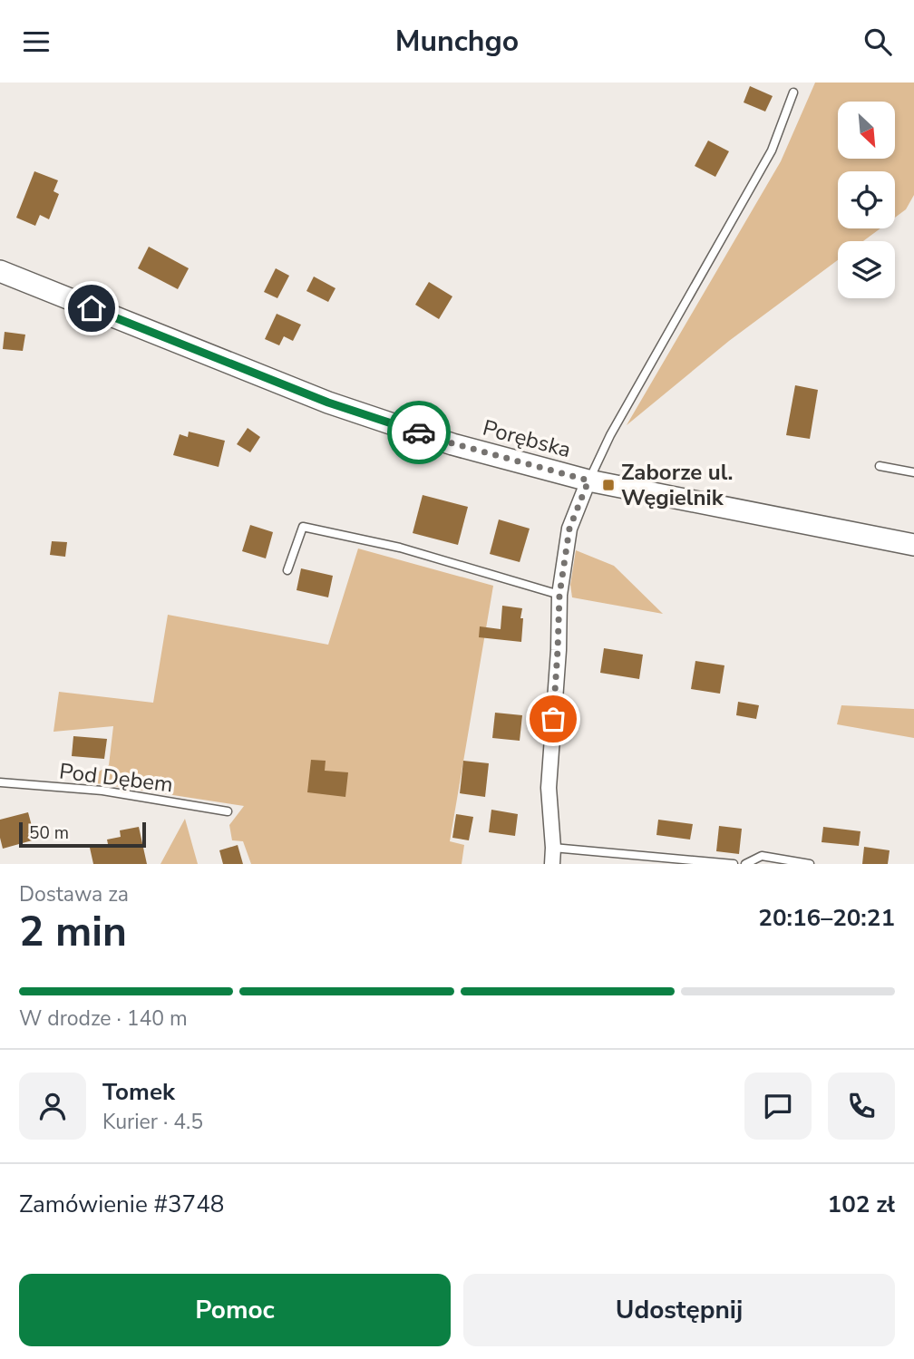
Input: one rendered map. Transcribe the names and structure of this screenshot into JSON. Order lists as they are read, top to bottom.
{
  "streets": {
    "street": ["Porębska"],
    "lane": ["Pod Dębem"]
  },
  "places": {
    "transit": ["Zaborze ul. Węgielnik"]
  },
  "scale_bar": "50 m",
  "north": "bottom right",
  "page": {
    "header": "Munchgo",
    "scale": "50 m",
    "heading": ["2 min", "Dostawa za", "20:16–20:21"],
    "panel": [
      "Tomek",
      "Kurier · 4.5",
      "Zamówienie #3748",
      "102 zł"
    ],
    "bar": "W drodze · 140 m",
    "buttons": ["Pomoc", "Udostępnij"]
  }
}
